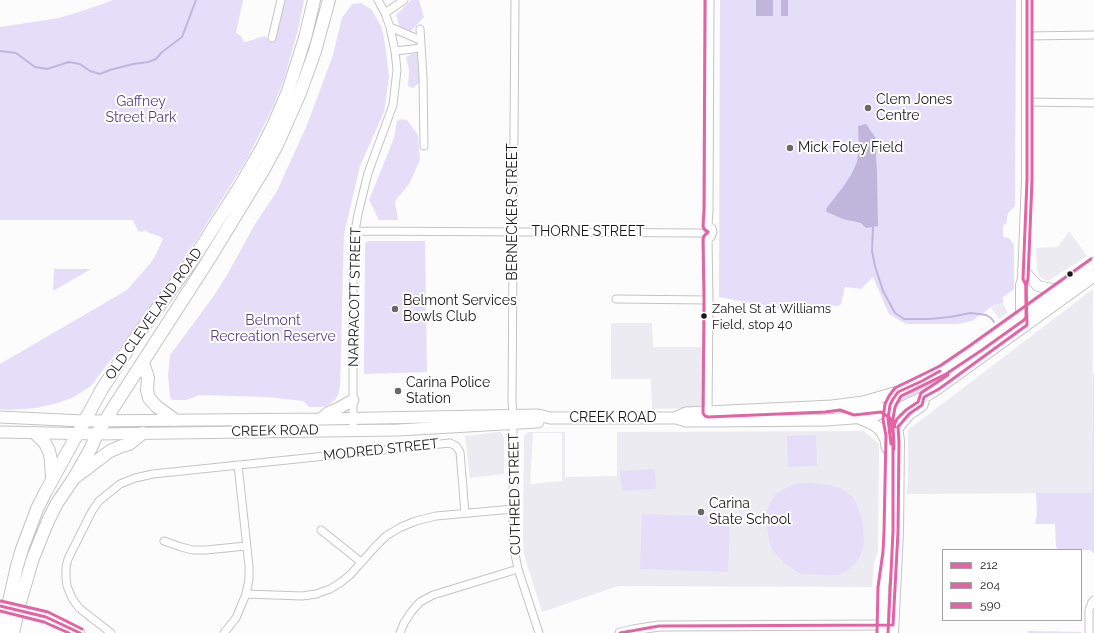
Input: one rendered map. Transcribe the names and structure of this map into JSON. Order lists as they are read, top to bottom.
{
  "streets": {
    "highway": ["OLD CLEVELAND ROAD"],
    "main road": ["CREEK ROAD"],
    "street": [
      "BERNECKER STREET",
      "THORNE STREET",
      "NARRACOTT STREET",
      "MODRED STREET",
      "CUTHRED STREET"
    ]
  },
  "crossings": [
    ["BERNECKER STREET", "THORNE STREET"],
    ["BERNECKER STREET", "CREEK ROAD"],
    ["BERNECKER STREET", "CUTHRED STREET"],
    ["THORNE STREET", "NARRACOTT STREET"],
    ["NARRACOTT STREET", "CREEK ROAD"],
    ["OLD CLEVELAND ROAD", "CREEK ROAD"],
    ["CREEK ROAD", "CUTHRED STREET"]
  ],
  "parks": ["Gaffney Street Park", "Belmont Recreation Reserve"],
  "places": [
    "Clem Jones Centre",
    "Mick Foley Field",
    "Belmont Services Bowls Club",
    "Zahel St at Williams Field, stop 40",
    "Carina Police Station",
    "Carina State School"
  ],
  "lines": ["transit line 212", "transit line 204", "transit line 590"],
  "legend": ["212", "204", "590"]
}
